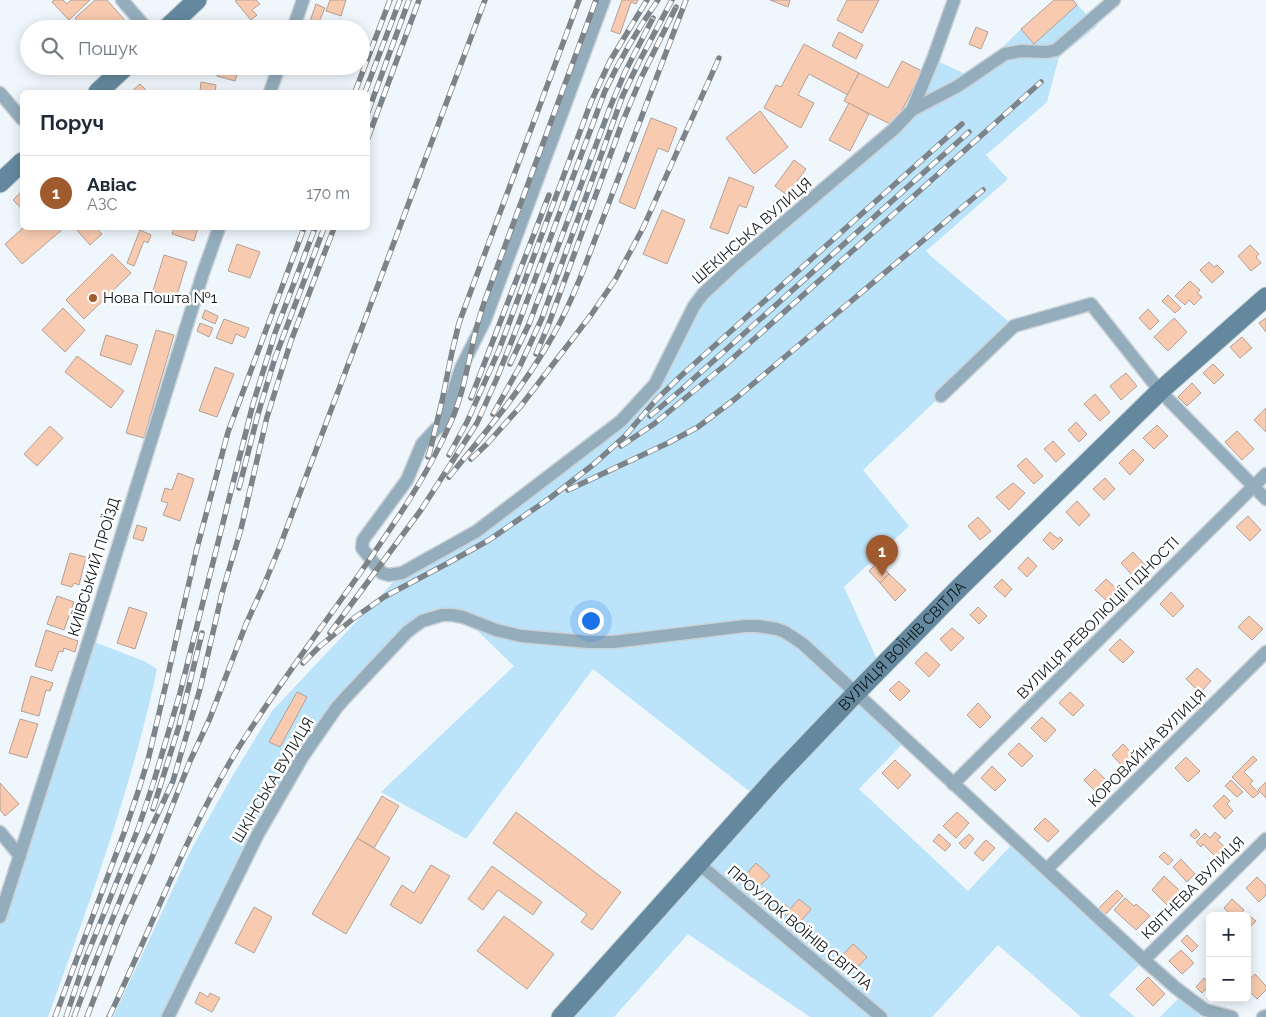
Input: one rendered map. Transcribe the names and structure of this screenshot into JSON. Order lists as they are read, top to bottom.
{
  "streets": {
    "street": [
      "ШЕКІНСЬКА ВУЛИЦЯ",
      "КИЇВСЬКИЙ ПРОЇЗД",
      "ВУЛИЦЯ РЕВОЛЮЦІЇ ГІДНОСТІ",
      "ВУЛИЦЯ ВОЇНІВ СВІТЛА",
      "КОРОВАЙНА ВУЛИЦЯ",
      "ШКІНСЬКА ВУЛИЦЯ",
      "КВІТНЕВА ВУЛИЦЯ",
      "ПРОУЛОК ВОЇНІВ СВІТЛА"
    ]
  },
  "crossings": [
    ["ВУЛИЦЯ ВОЇНІВ СВІТЛА", "ШКІНСЬКА ВУЛИЦЯ"],
    ["ВУЛИЦЯ ВОЇНІВ СВІТЛА", "ПРОУЛОК ВОЇНІВ СВІТЛА"]
  ],
  "places": ["Нова Пошта №1"],
  "page": {
    "search": "Пошук",
    "heading": "Поруч",
    "list": [
      {
        "mark": "1",
        "name": "Авіас",
        "note": "АЗС",
        "value": "170 m"
      }
    ],
    "pins": "1",
    "map_buttons": ["+", "−"]
  }
}
